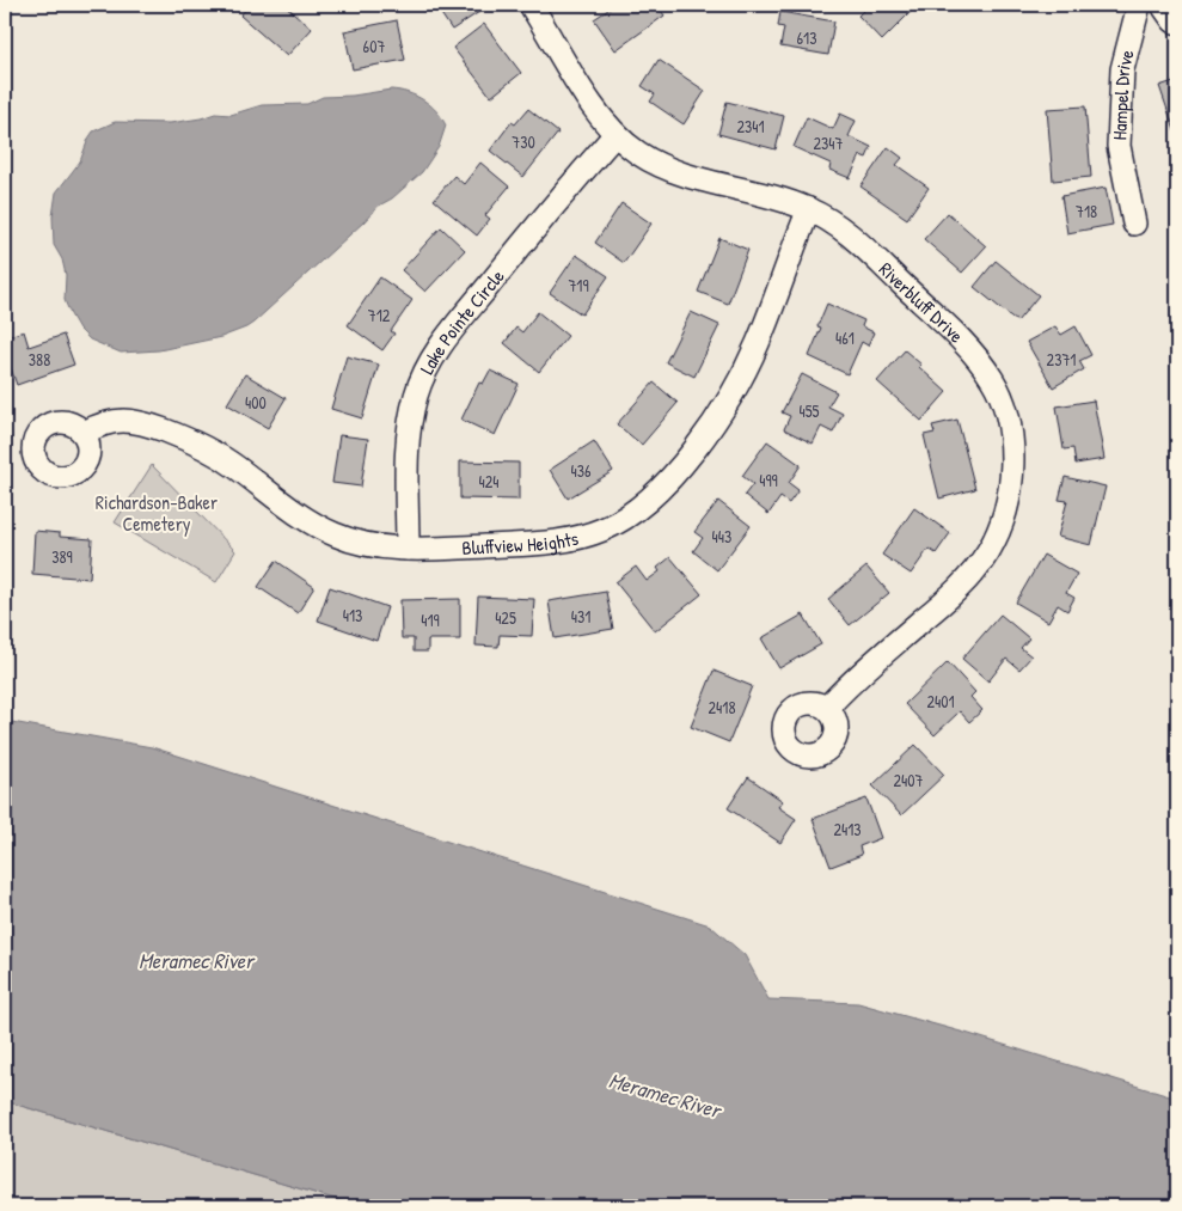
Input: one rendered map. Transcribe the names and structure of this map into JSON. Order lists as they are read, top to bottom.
{
  "streets": {
    "street": [
      "Hampel Drive",
      "Riverbluff Drive",
      "Lake Pointe Circle",
      "Bluffview Heights"
    ]
  },
  "crossings": [
    ["Riverbluff Drive", "Lake Pointe Circle"],
    ["Riverbluff Drive", "Bluffview Heights"],
    ["Lake Pointe Circle", "Bluffview Heights"]
  ],
  "water": ["Meramec River"],
  "parks": ["Richardson-Baker Cemetery"],
  "house_numbers": [
    "613",
    "607",
    "2341",
    "730",
    "2347",
    "718",
    "719",
    "712",
    "461",
    "388",
    "2371",
    "400",
    "455",
    "436",
    "499",
    "424",
    "443",
    "389",
    "413",
    "431",
    "425",
    "419",
    "2401",
    "2418",
    "2407",
    "2413"
  ]
}
